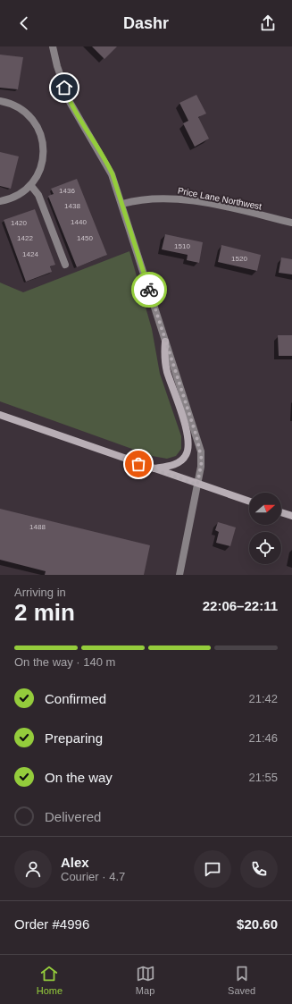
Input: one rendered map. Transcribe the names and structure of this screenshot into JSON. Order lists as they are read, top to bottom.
{
  "streets": {
    "street": ["Price Lane Northwest"]
  },
  "house_numbers": [
    "1436",
    "1438",
    "1440",
    "1420",
    "1422",
    "1450",
    "1510",
    "1424",
    "1520",
    "1488"
  ],
  "north": "right",
  "page": {
    "header": "Dashr",
    "heading": ["2 min", "Arriving in", "22:06–22:11"],
    "panel": [
      "Alex",
      "Courier · 4.7",
      "Order #4996",
      "$20.60"
    ],
    "bar": "On the way · 140 m",
    "list": [
      ["Confirmed", "21:42"],
      ["Preparing", "21:46"],
      ["On the way", "21:55"],
      "Delivered"
    ],
    "tabs": ["Home", "Map", "Saved"]
  }
}
